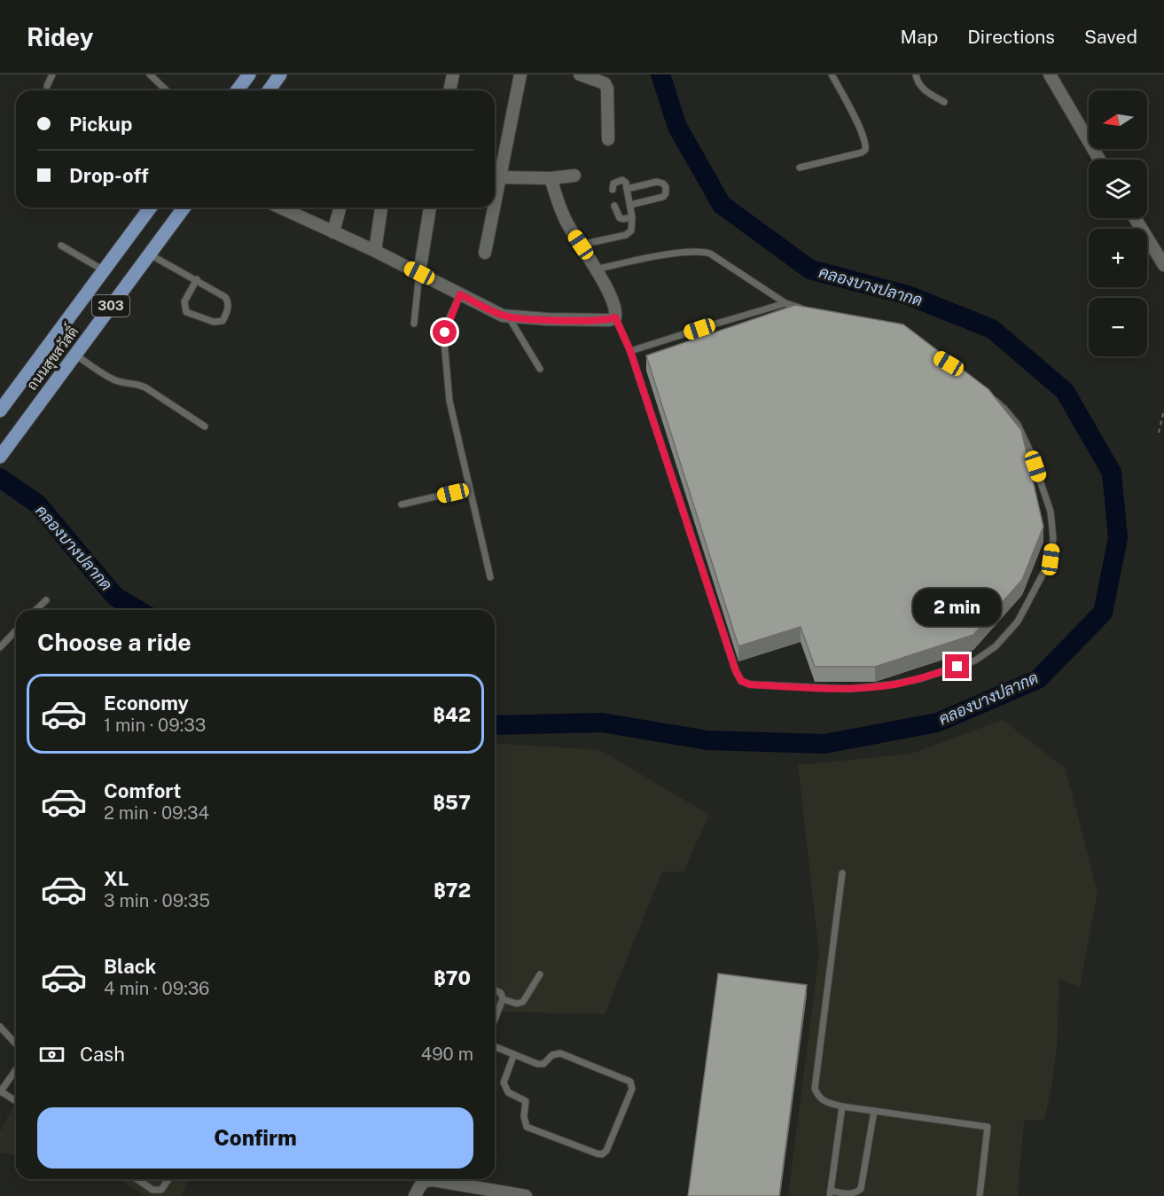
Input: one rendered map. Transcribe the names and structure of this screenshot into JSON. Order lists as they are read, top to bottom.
{
  "streets": {
    "main road": ["303", "ถนนสุขสวัสดิ์"]
  },
  "water": ["คลองบางปลากด"],
  "north": "left",
  "page": {
    "header": "Ridey",
    "nav": ["Map", "Directions", "Saved"],
    "map_buttons": ["+", "−"],
    "banner": ["Pickup", "Drop-off"],
    "bubble": "2 min",
    "heading": "Choose a ride",
    "list": [
      {
        "name": "Economy",
        "note": "1 min · 09:33",
        "value": "฿42"
      },
      {
        "name": "Comfort",
        "note": "2 min · 09:34",
        "value": "฿57"
      },
      {
        "name": "XL",
        "note": "3 min · 09:35",
        "value": "฿72"
      },
      {
        "name": "Black",
        "note": "4 min · 09:36",
        "value": "฿70"
      }
    ],
    "pay": ["Cash", "490 m"],
    "buttons": "Confirm"
  }
}
